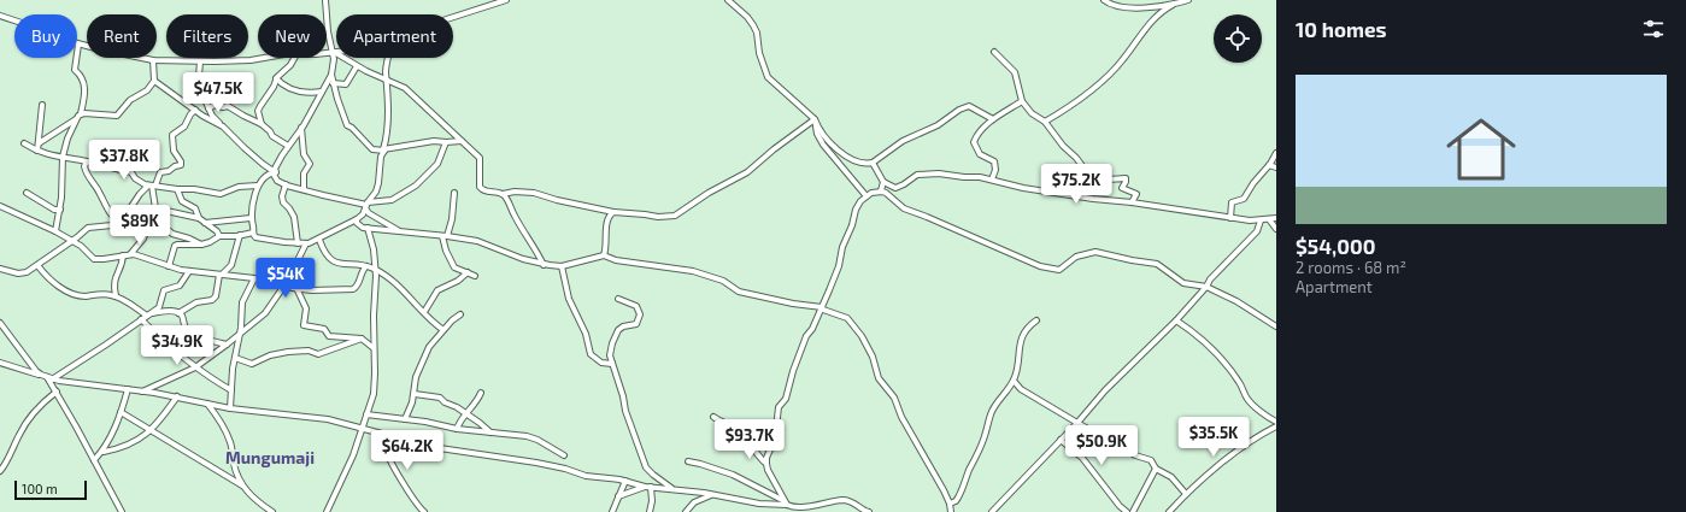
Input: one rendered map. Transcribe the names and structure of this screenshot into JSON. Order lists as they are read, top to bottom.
{
  "districts": ["Mungumaji"],
  "scale_bar": "100 m",
  "page": {
    "heading": "10 homes",
    "chip": [
      "Buy",
      "Rent",
      "Filters",
      "New",
      "Apartment"
    ],
    "list": [
      {
        "name": "$54,000",
        "note": "2 rooms · 68 m² · Apartment"
      }
    ],
    "price": [
      "$47.5K",
      "$37.8K",
      "$75.2K",
      "$89K",
      "$54K",
      "$34.9K",
      "$35.5K",
      "$93.7K",
      "$50.9K",
      "$64.2K"
    ],
    "scale": "100 m"
  }
}
